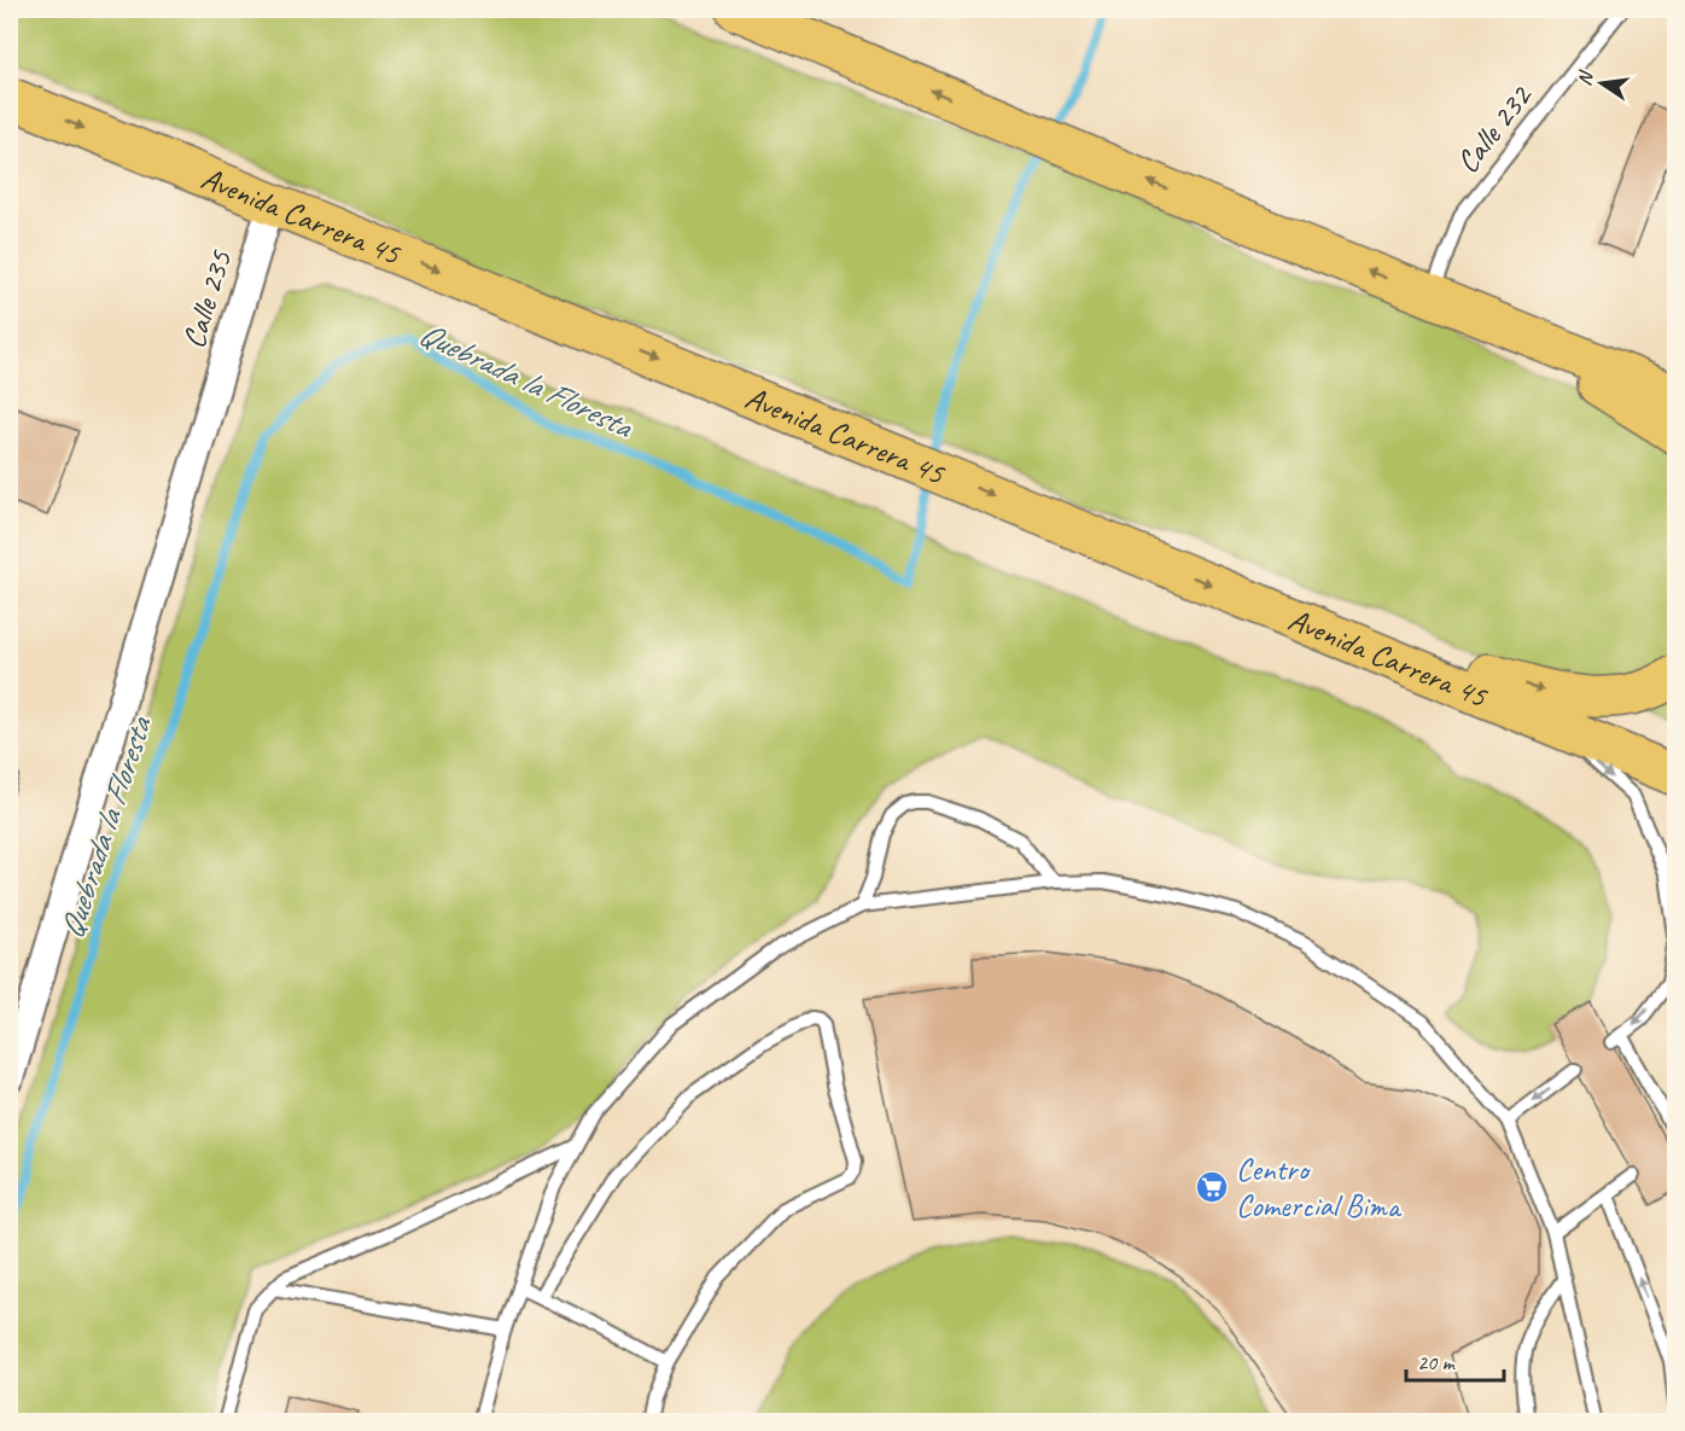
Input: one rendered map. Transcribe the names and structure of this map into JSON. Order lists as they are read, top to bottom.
{
  "streets": {
    "highway": ["Avenida Carrera 45"],
    "street": ["Calle 235"],
    "lane": ["Calle 232"]
  },
  "crossings": [
    ["Avenida Carrera 45", "Calle 235"]
  ],
  "water": ["Quebrada la Floresta"],
  "places": {
    "supermarket": ["Centro Comercial Bima"]
  },
  "scale_bar": "20 m",
  "north": "left"
}
